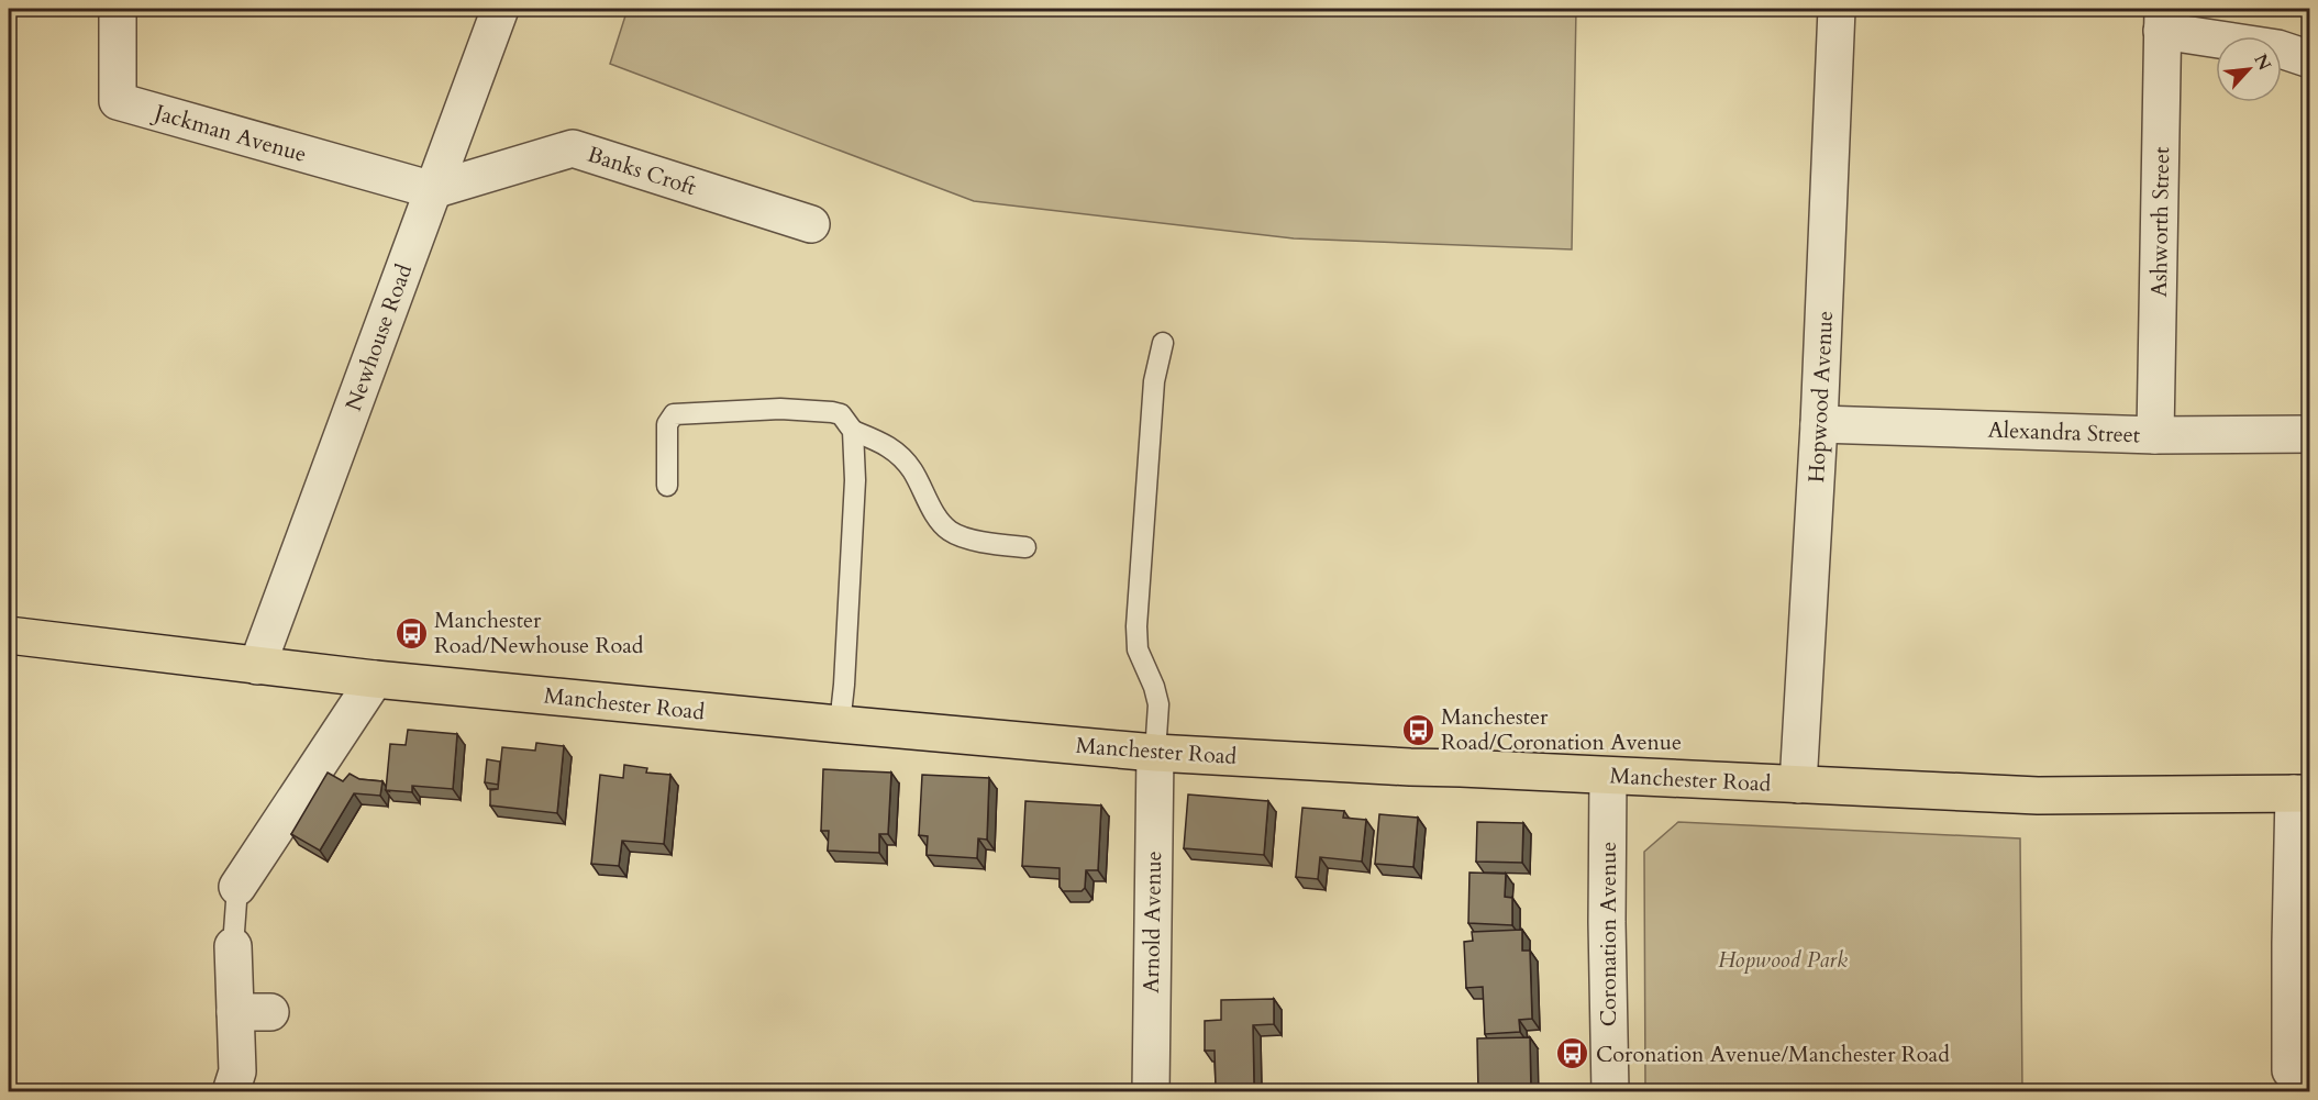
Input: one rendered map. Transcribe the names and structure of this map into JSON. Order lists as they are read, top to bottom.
{
  "streets": {
    "main road": ["Manchester Road"],
    "street": [
      "Jackman Avenue",
      "Banks Croft",
      "Ashworth Street",
      "Newhouse Road",
      "Hopwood Avenue",
      "Alexandra Street",
      "Arnold Avenue",
      "Coronation Avenue"
    ]
  },
  "crossings": [
    ["Jackman Avenue", "Banks Croft"],
    ["Jackman Avenue", "Newhouse Road"],
    ["Banks Croft", "Newhouse Road"],
    ["Ashworth Street", "Alexandra Street"],
    ["Newhouse Road", "Manchester Road"],
    ["Hopwood Avenue", "Alexandra Street"],
    ["Hopwood Avenue", "Manchester Road"],
    ["Manchester Road", "Arnold Avenue"],
    ["Manchester Road", "Coronation Avenue"]
  ],
  "parks": ["Hopwood Park"],
  "places": {
    "bus stop": ["Manchester Road/Newhouse Road", "Manchester Road/Coronation Avenue", "Coronation Avenue/Manchester Road"]
  },
  "north": "top right"
}
